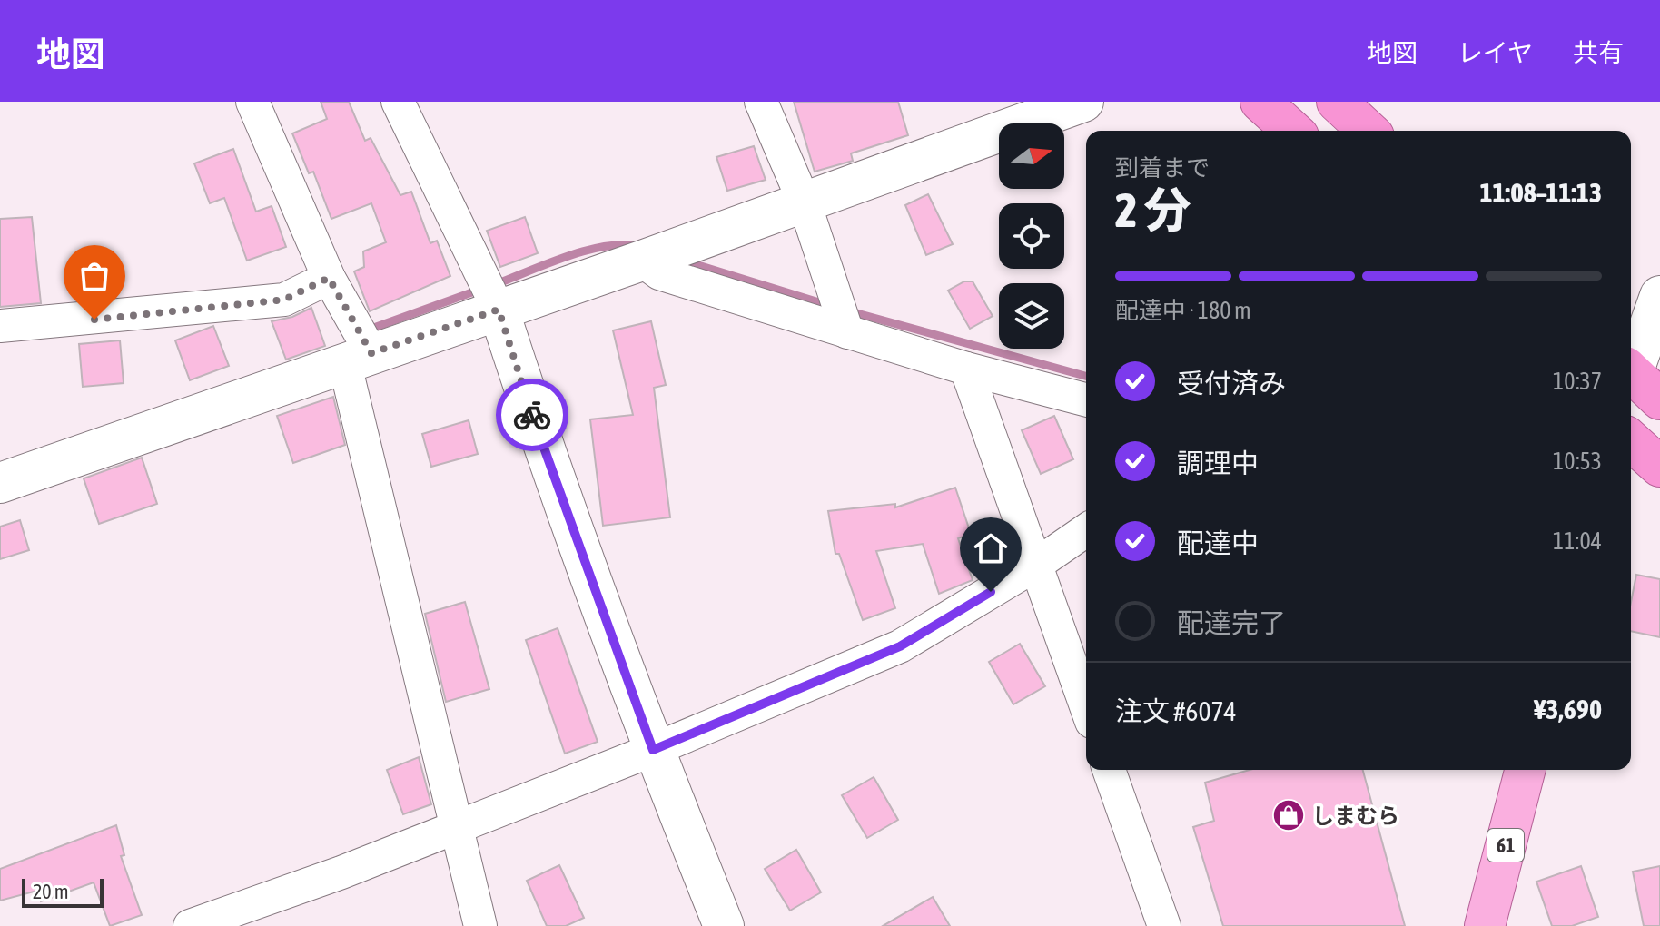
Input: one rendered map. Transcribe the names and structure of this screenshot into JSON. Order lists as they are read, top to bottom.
{
  "streets": {
    "main road": ["61"]
  },
  "places": {
    "shop": ["しまむら"]
  },
  "scale_bar": "20 m",
  "north": "right",
  "page": {
    "header": "地図",
    "nav": ["地図", "レイヤ", "共有"],
    "heading": ["2 分", "到着まで", "11:08–11:13"],
    "panel": ["注文 #6074", "¥3,690"],
    "bar": "配達中 · 180 m",
    "list": [
      ["受付済み", "10:37"],
      ["調理中", "10:53"],
      ["配達中", "11:04"],
      "配達完了"
    ],
    "scale": "20 m"
  }
}
